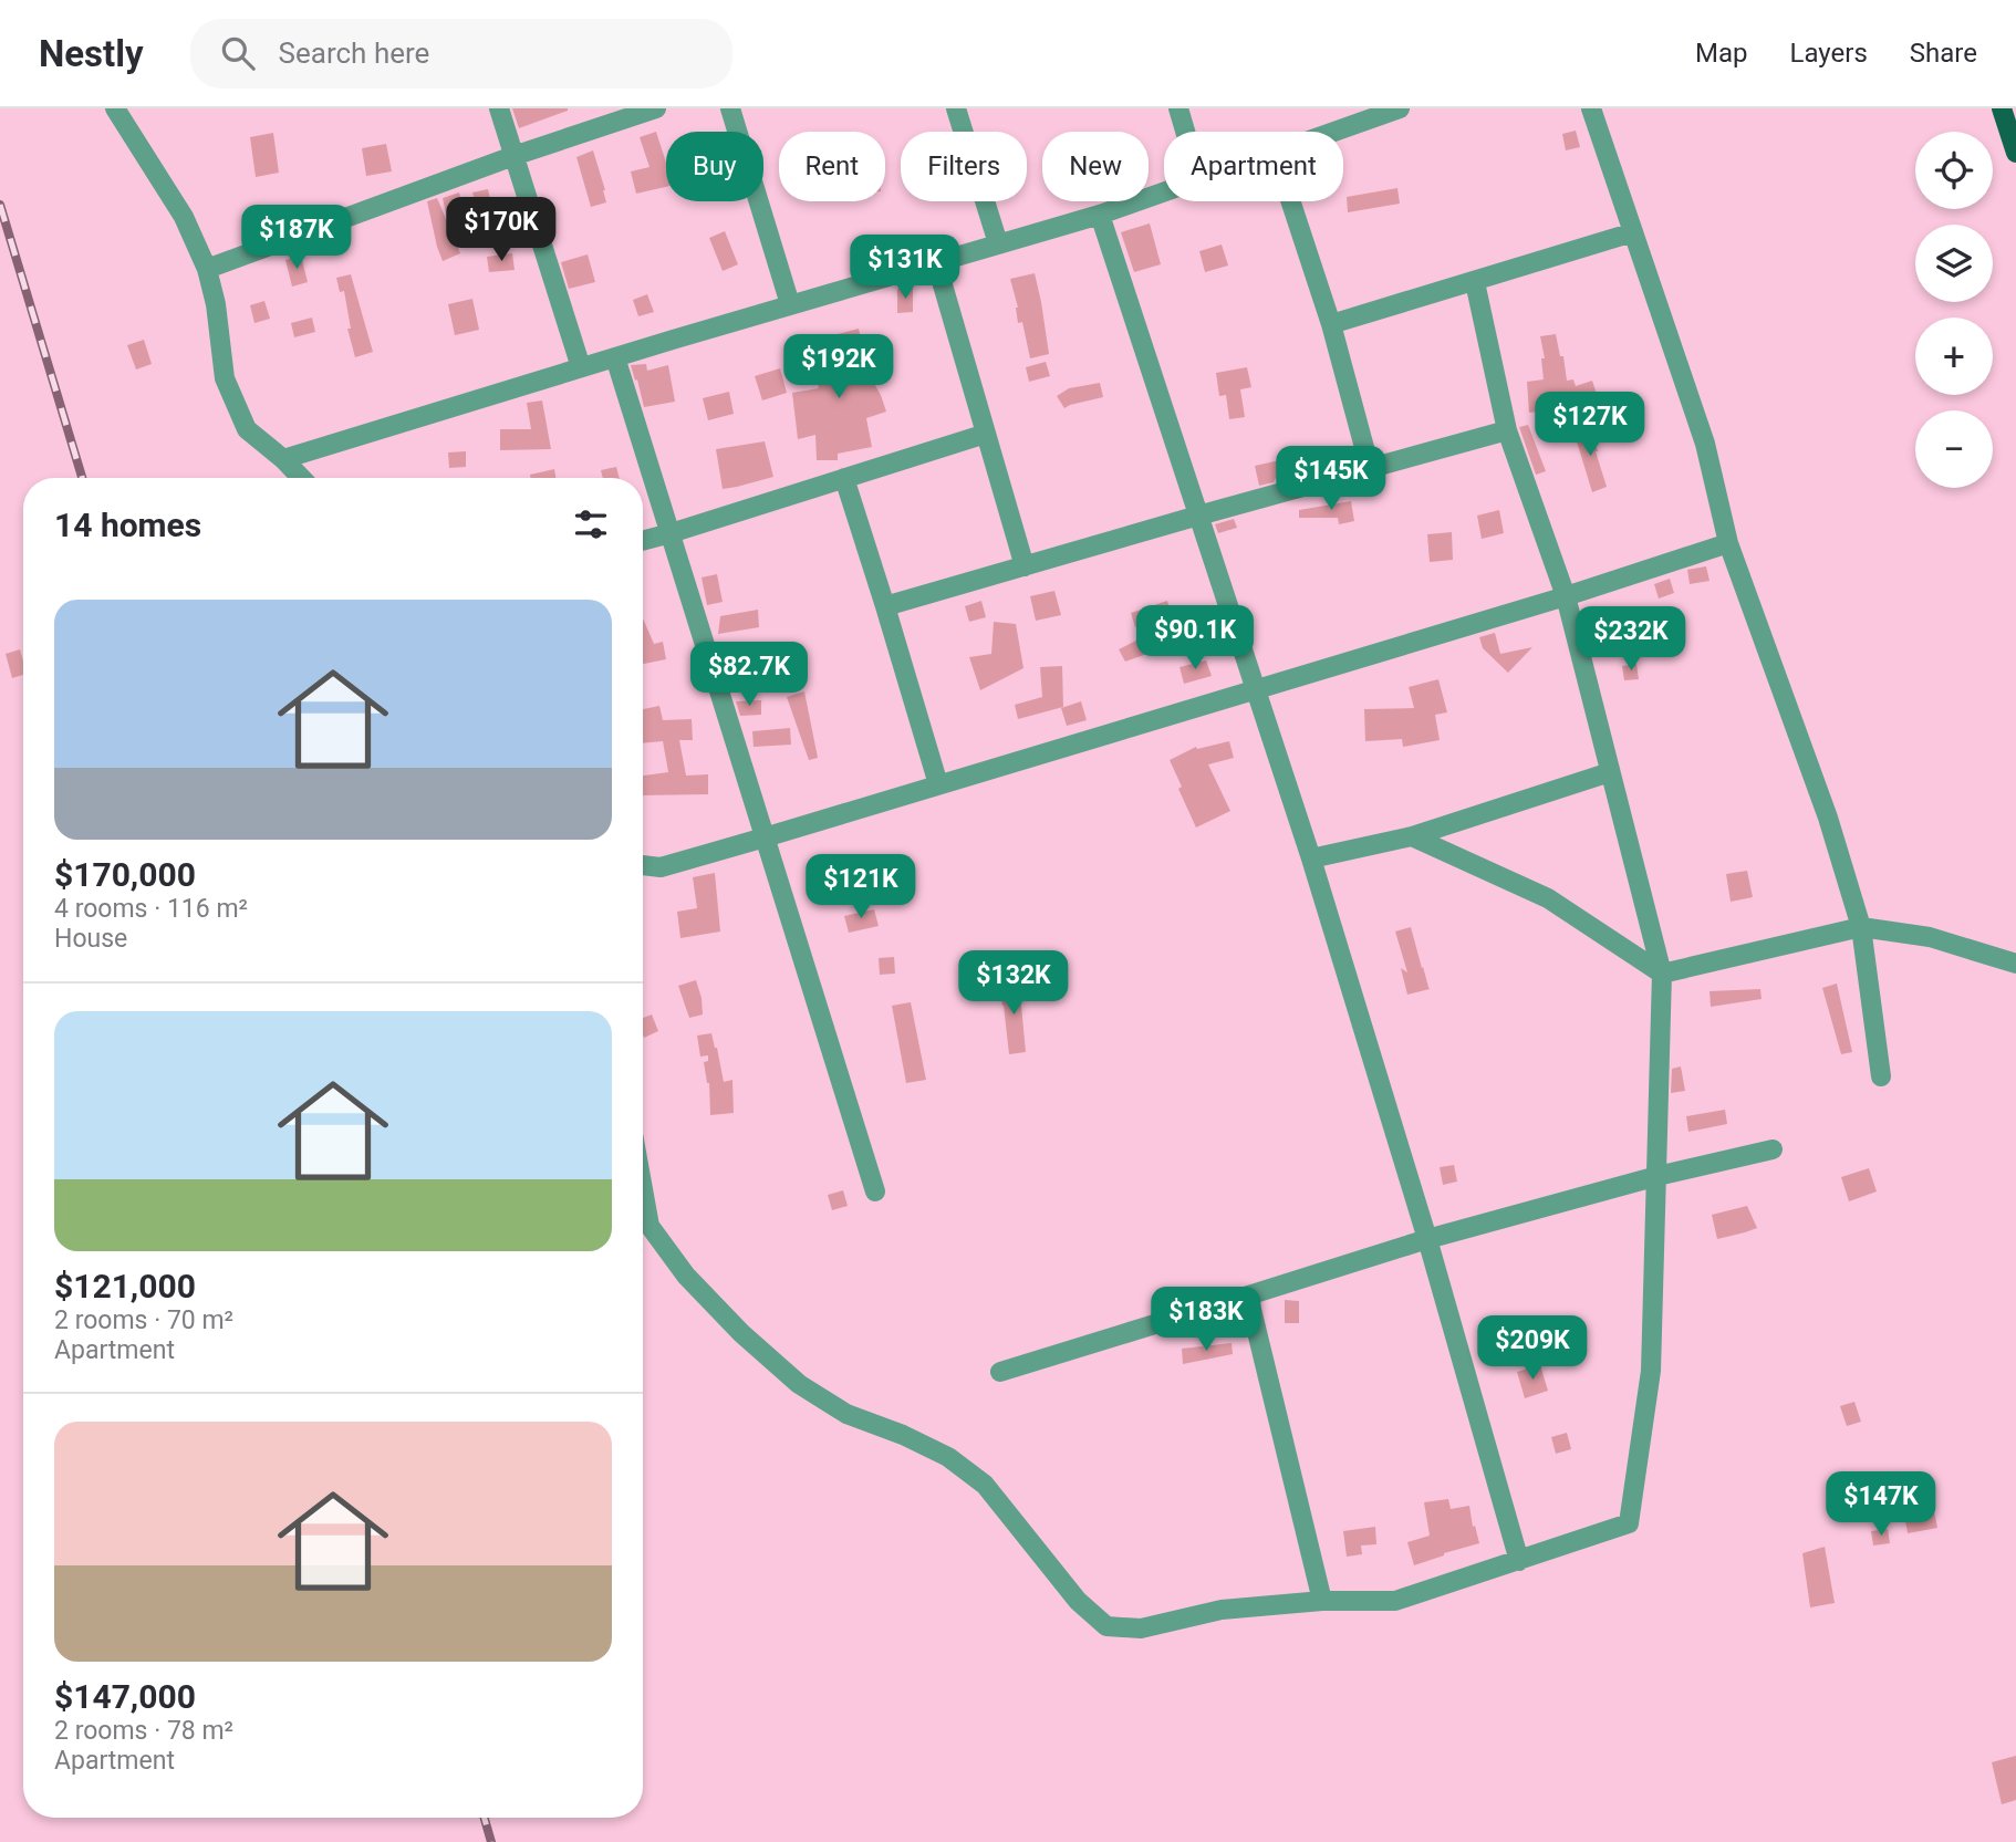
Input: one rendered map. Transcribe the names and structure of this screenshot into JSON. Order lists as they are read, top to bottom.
{
  "page": {
    "header": "Nestly",
    "search": "Search here",
    "nav": ["Map", "Layers", "Share"],
    "map_buttons": ["+", "−"],
    "chip": [
      "Buy",
      "Rent",
      "Filters",
      "New",
      "Apartment"
    ],
    "price": [
      "$170K",
      "$187K",
      "$131K",
      "$192K",
      "$127K",
      "$145K",
      "$90.1K",
      "$232K",
      "$82.7K",
      "$121K",
      "$132K",
      "$183K",
      "$209K",
      "$147K"
    ],
    "heading": "14 homes",
    "list": [
      {
        "name": "$170,000",
        "note": "4 rooms · 116 m² · House"
      },
      {
        "name": "$121,000",
        "note": "2 rooms · 70 m² · Apartment"
      },
      {
        "name": "$147,000",
        "note": "2 rooms · 78 m² · Apartment"
      }
    ]
  }
}
